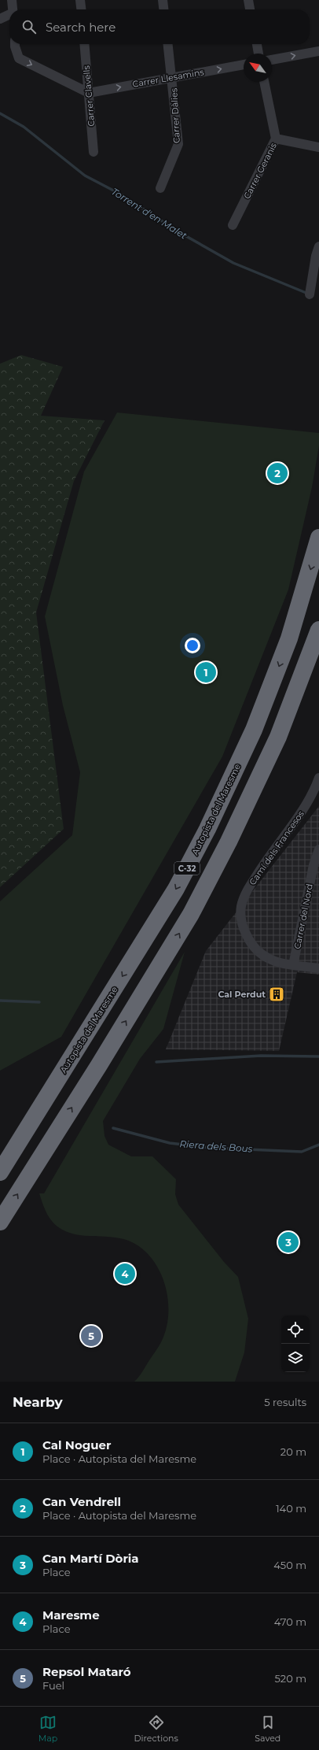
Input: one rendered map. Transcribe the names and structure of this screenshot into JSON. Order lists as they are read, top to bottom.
{
  "streets": {
    "highway": ["Autopista del Maresme", "C-32"],
    "street": [
      "Carrer Llesamins",
      "Carrer Clavells",
      "Carrer Dàlies",
      "Carrer Geranis",
      "Camí dels Francesos",
      "Carrer del Nord"
    ]
  },
  "crossings": [
    ["Carrer Llesamins", "Carrer Clavells"],
    ["Carrer Llesamins", "Carrer Dàlies"],
    ["Camí dels Francesos", "Carrer del Nord"]
  ],
  "one_way": ["Carrer Llesamins"],
  "water": ["Torrent d'en Malet", "Riera dels Bous"],
  "places": {
    "building": ["Cal Perdut"]
  },
  "north": "top left",
  "page": {
    "search": "Search here",
    "pins": [
      "2",
      "1",
      "3",
      "4",
      "5"
    ],
    "heading": ["Nearby", "5 results"],
    "list": [
      {
        "mark": "1",
        "name": "Cal Noguer",
        "note": "Place · Autopista del Maresme",
        "value": "20 m"
      },
      {
        "mark": "2",
        "name": "Can Vendrell",
        "note": "Place · Autopista del Maresme",
        "value": "140 m"
      },
      {
        "mark": "3",
        "name": "Can Martí Dòria",
        "note": "Place",
        "value": "450 m"
      },
      {
        "mark": "4",
        "name": "Maresme",
        "note": "Place",
        "value": "470 m"
      },
      {
        "mark": "5",
        "name": "Repsol Mataró",
        "note": "Fuel",
        "value": "520 m"
      }
    ],
    "nav": ["Map", "Directions", "Saved"]
  }
}
